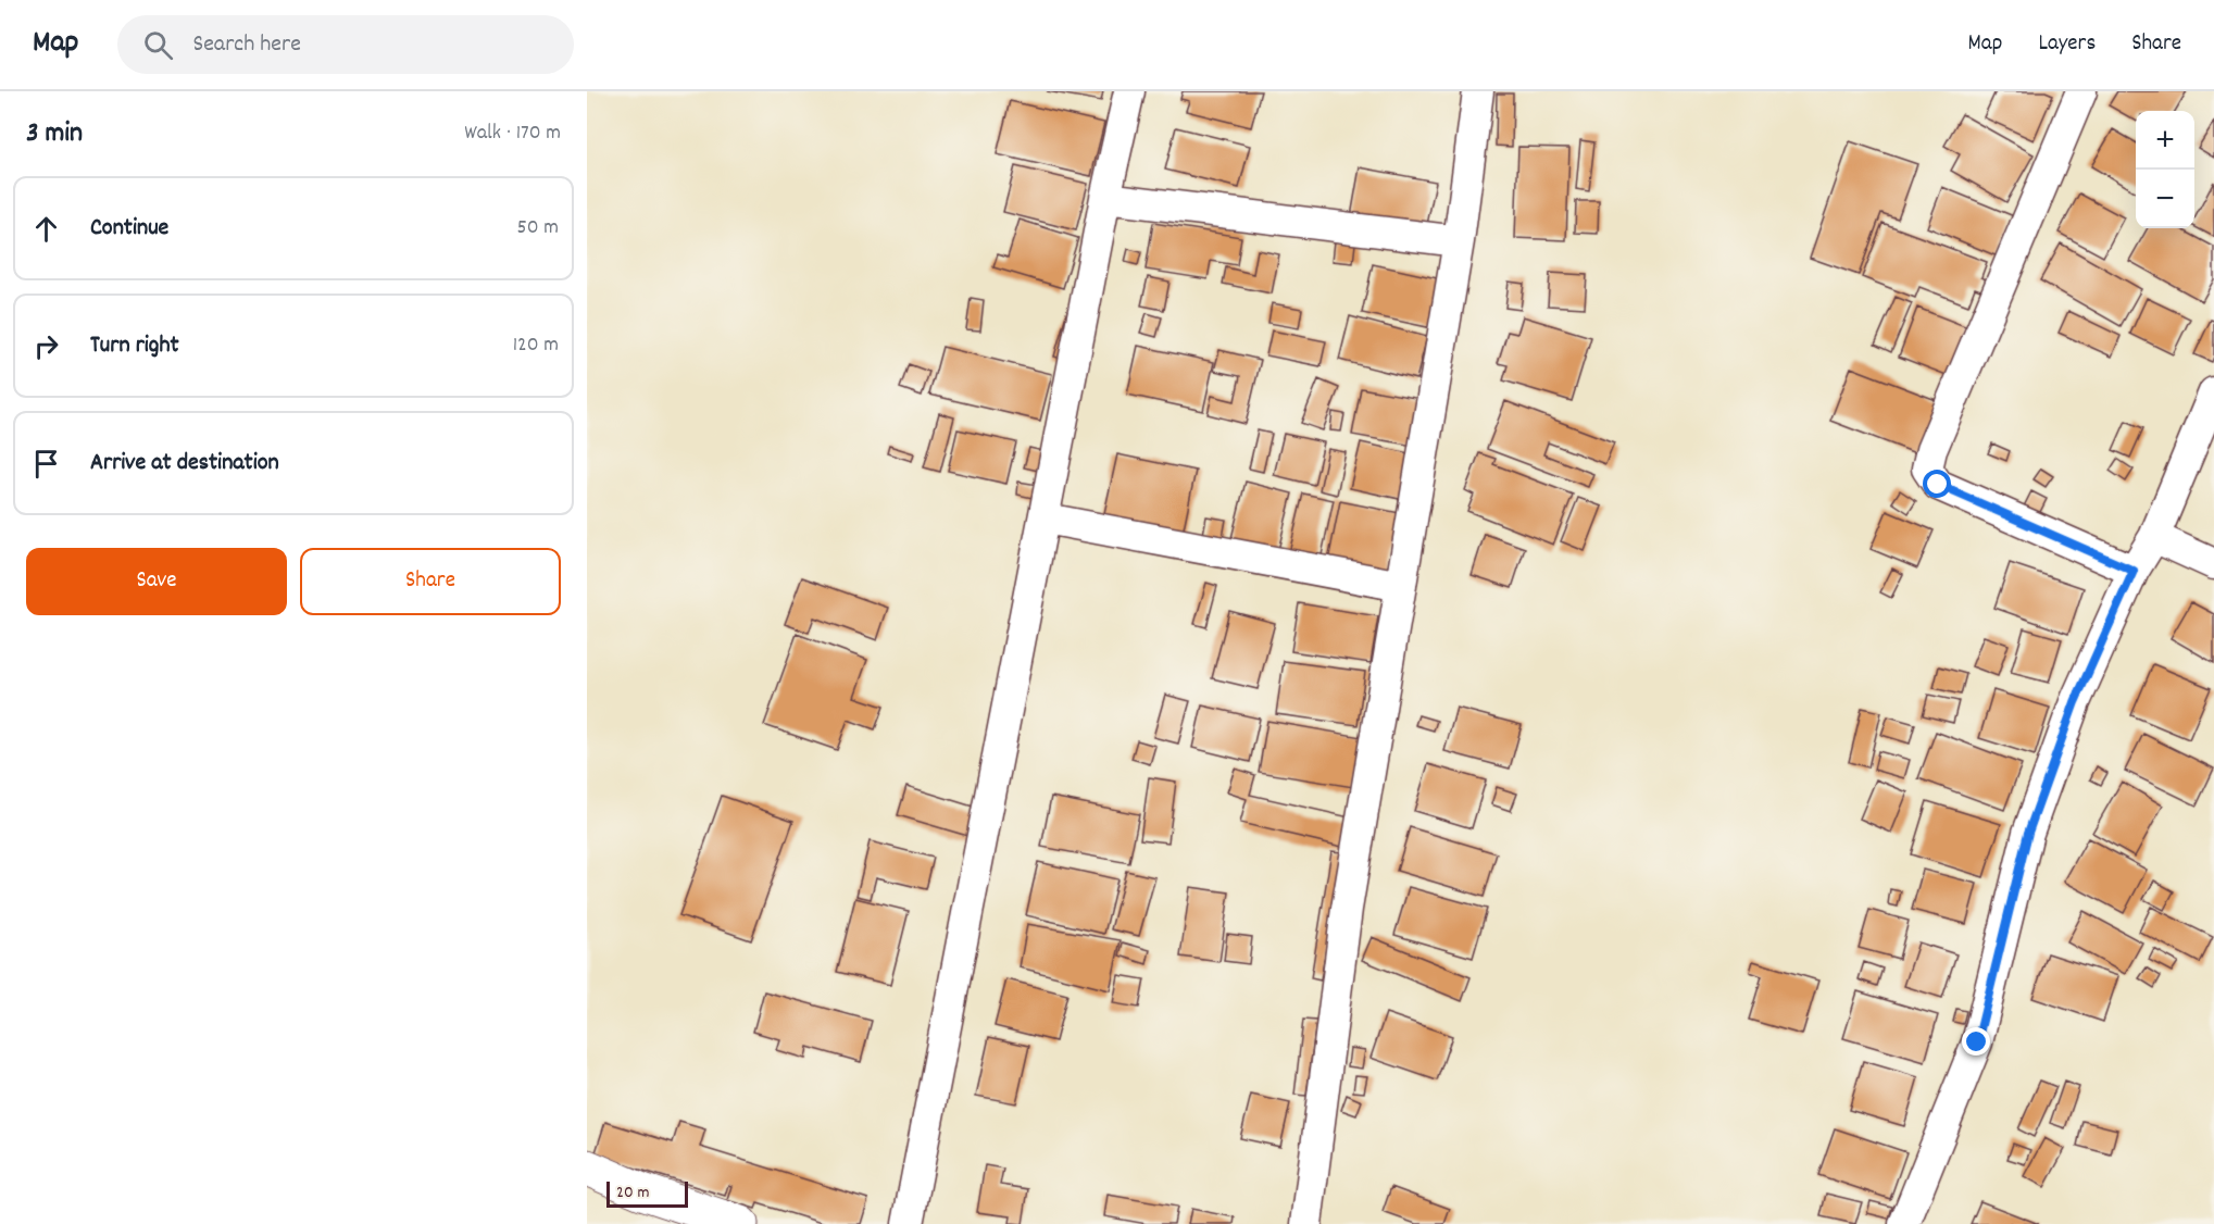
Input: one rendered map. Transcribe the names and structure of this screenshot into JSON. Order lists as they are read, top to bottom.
{
  "scale_bar": "20 m",
  "page": {
    "header": "Map",
    "search": "Search here",
    "nav": ["Map", "Layers", "Share"],
    "heading": ["3 min", "Walk · 170 m"],
    "map_buttons": ["+", "−"],
    "list": [
      ["Continue", "50 m"],
      ["Turn right", "120 m"],
      "Arrive at destination"
    ],
    "buttons": ["Save", "Share"],
    "scale": "20 m"
  }
}
